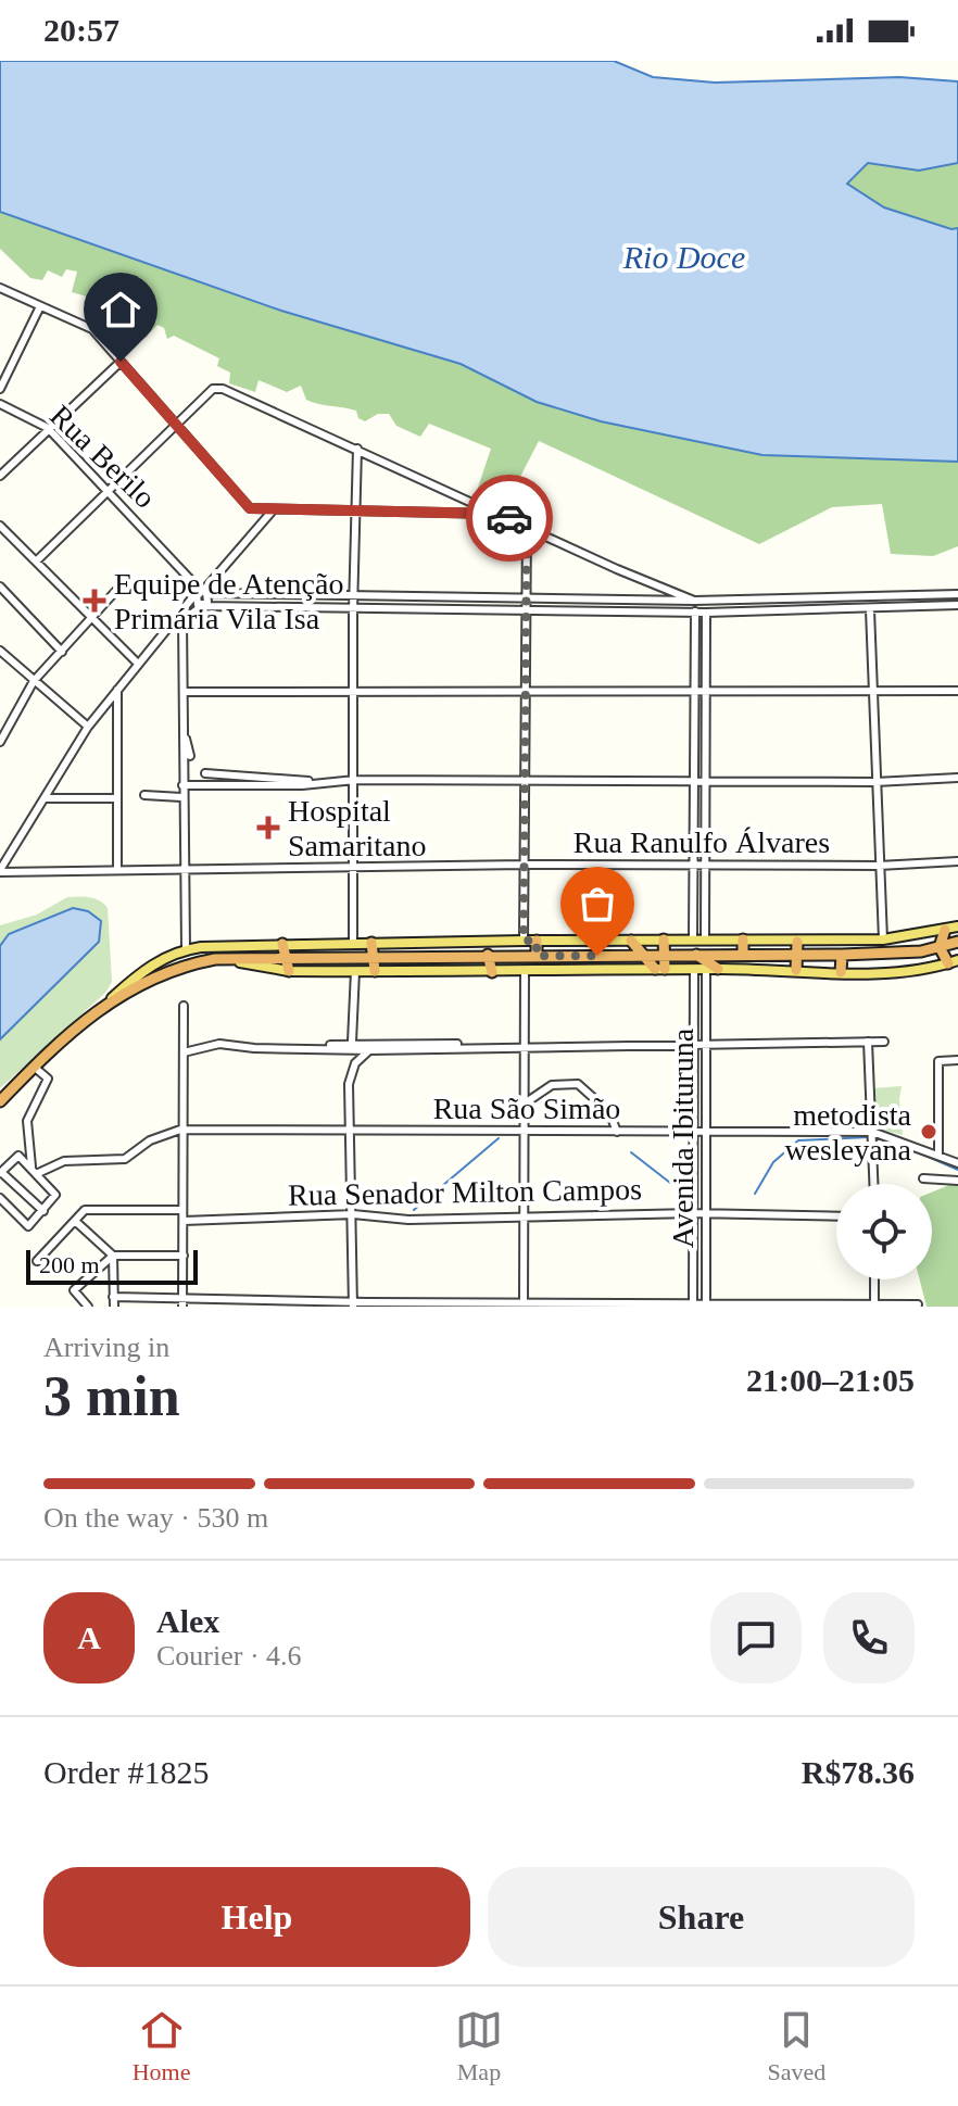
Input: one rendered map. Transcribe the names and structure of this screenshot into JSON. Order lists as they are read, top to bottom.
{
  "streets": {
    "street": [
      "Rua Berilo",
      "Rua Ranulfo Álvares",
      "Rua São Simão",
      "Avenida Ibituruna",
      "Rua Senador Milton Campos"
    ]
  },
  "crossings": [
    ["Rua São Simão", "Avenida Ibituruna"],
    ["Avenida Ibituruna", "Rua Senador Milton Campos"]
  ],
  "water": ["Rio Doce"],
  "places": {
    "health": ["Equipe de Atenção Primária Vila Isa", "Hospital Samaritano"],
    "other": ["metodista wesleyana"]
  },
  "scale_bar": "200 m",
  "page": {
    "status": "20:57",
    "scale": "200 m",
    "heading": ["3 min", "Arriving in", "21:00–21:05"],
    "panel": [
      "Alex",
      "Courier · 4.6",
      "Order #1825",
      "R$78.36"
    ],
    "bar": "On the way · 530 m",
    "round": "A",
    "buttons": ["Help", "Share"],
    "tabs": ["Home", "Map", "Saved"]
  }
}
